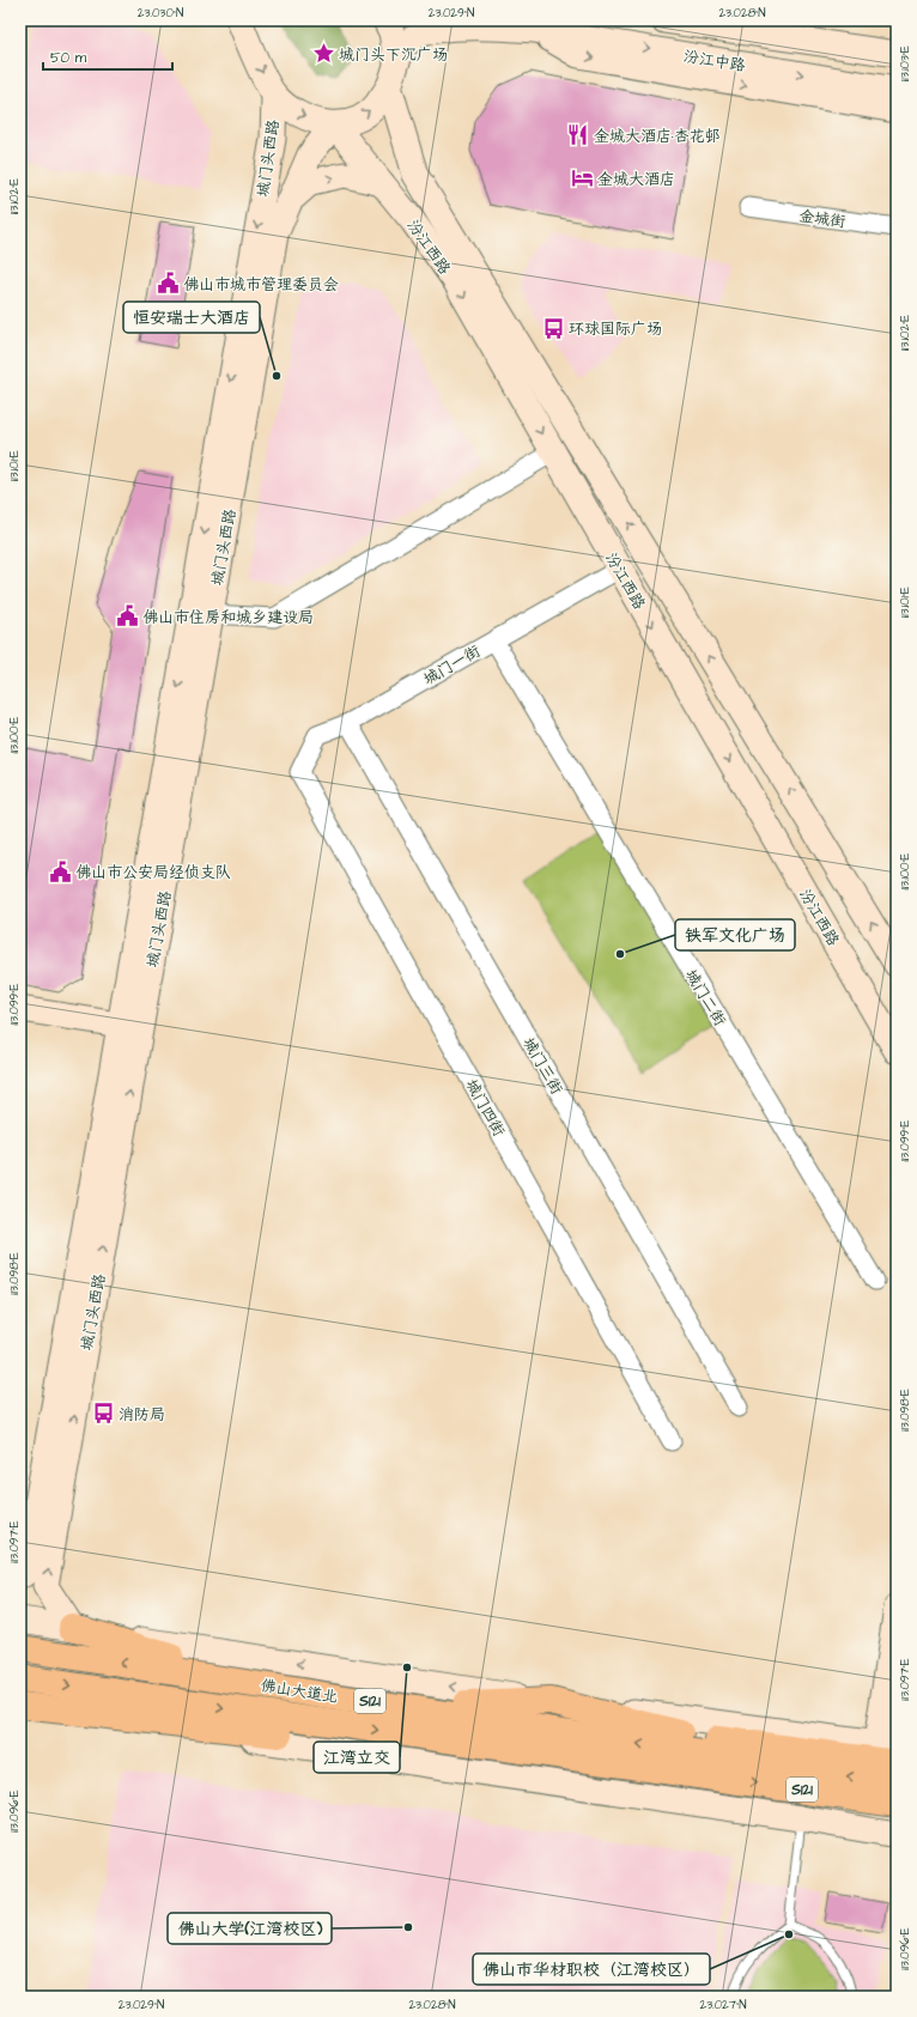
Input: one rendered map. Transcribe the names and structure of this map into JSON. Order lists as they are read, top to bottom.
{
  "streets": {
    "highway": ["佛山大道北", "S121"],
    "main road": ["汾江中路", "城门头西路", "汾江西路"],
    "street": [
      "金城街",
      "城门一街",
      "城门二街",
      "城门三街",
      "城门四街"
    ]
  },
  "crossings": [
    ["城门头西路", "汾江西路"],
    ["汾江西路", "城门一街"],
    ["城门一街", "城门二街"],
    ["城门一街", "城门三街"],
    ["城门一街", "城门四街"],
    ["佛山大道北", "S121"]
  ],
  "places": {
    "place": ["城门头下沉广场"],
    "restaurant": ["金城大酒店·杏花邨"],
    "hotel": ["金城大酒店"],
    "public building": ["佛山市城市管理委员会", "佛山市住房和城乡建设局", "佛山市公安局经侦支队"],
    "bus stop": ["环球国际广场", "消防局"],
    "other": [
      "恒安瑞士大酒店",
      "铁军文化广场",
      "江湾立交",
      "佛山大学(江湾校区)",
      "佛山市华材职校（江湾校区）"
    ]
  },
  "scale_bar": "50 m",
  "coordinates": [
    "23.030°N",
    "23.029°N",
    "23.028°N",
    "113.103°E",
    "113.102°E",
    "113.101°E",
    "113.100°E",
    "113.099°E",
    "113.098°E",
    "113.097°E",
    "113.096°E",
    "23.027°N"
  ]
}
